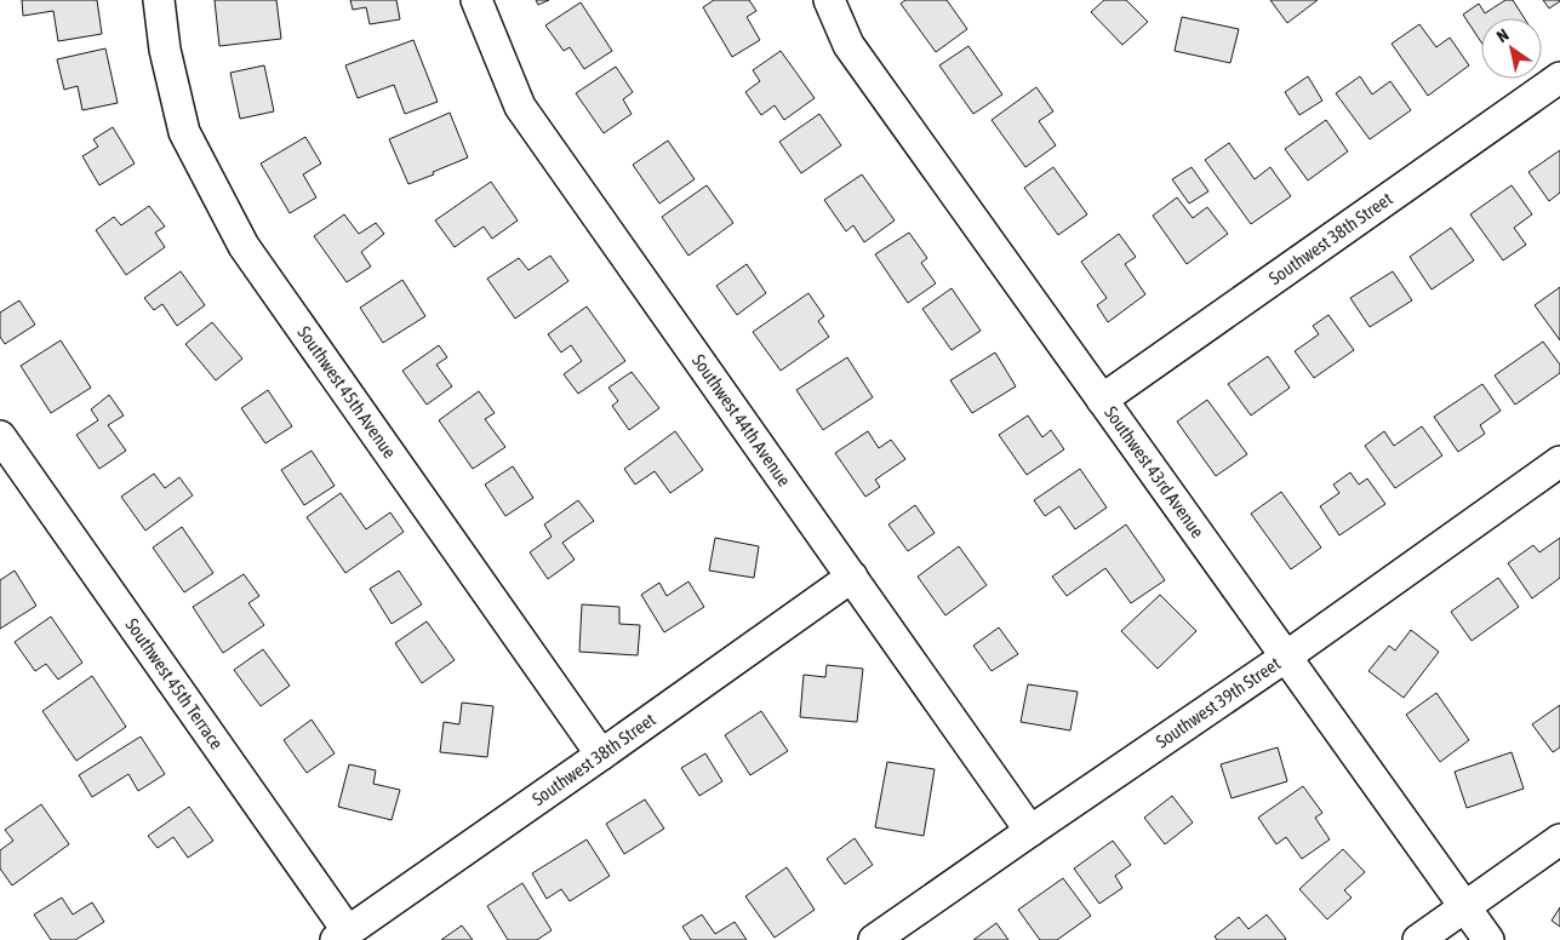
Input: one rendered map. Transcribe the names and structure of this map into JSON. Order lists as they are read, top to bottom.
{
  "streets": {
    "street": [
      "Southwest 38th Street",
      "Southwest 45th Avenue",
      "Southwest 44th Avenue",
      "Southwest 43rd Avenue",
      "Southwest 45th Terrace",
      "Southwest 39th Street"
    ]
  },
  "crossings": [
    ["Southwest 38th Street", "Southwest 45th Avenue"],
    ["Southwest 38th Street", "Southwest 44th Avenue"],
    ["Southwest 38th Street", "Southwest 43rd Avenue"],
    ["Southwest 38th Street", "Southwest 45th Terrace"],
    ["Southwest 44th Avenue", "Southwest 39th Street"],
    ["Southwest 43rd Avenue", "Southwest 39th Street"]
  ],
  "north": "top left"
}
